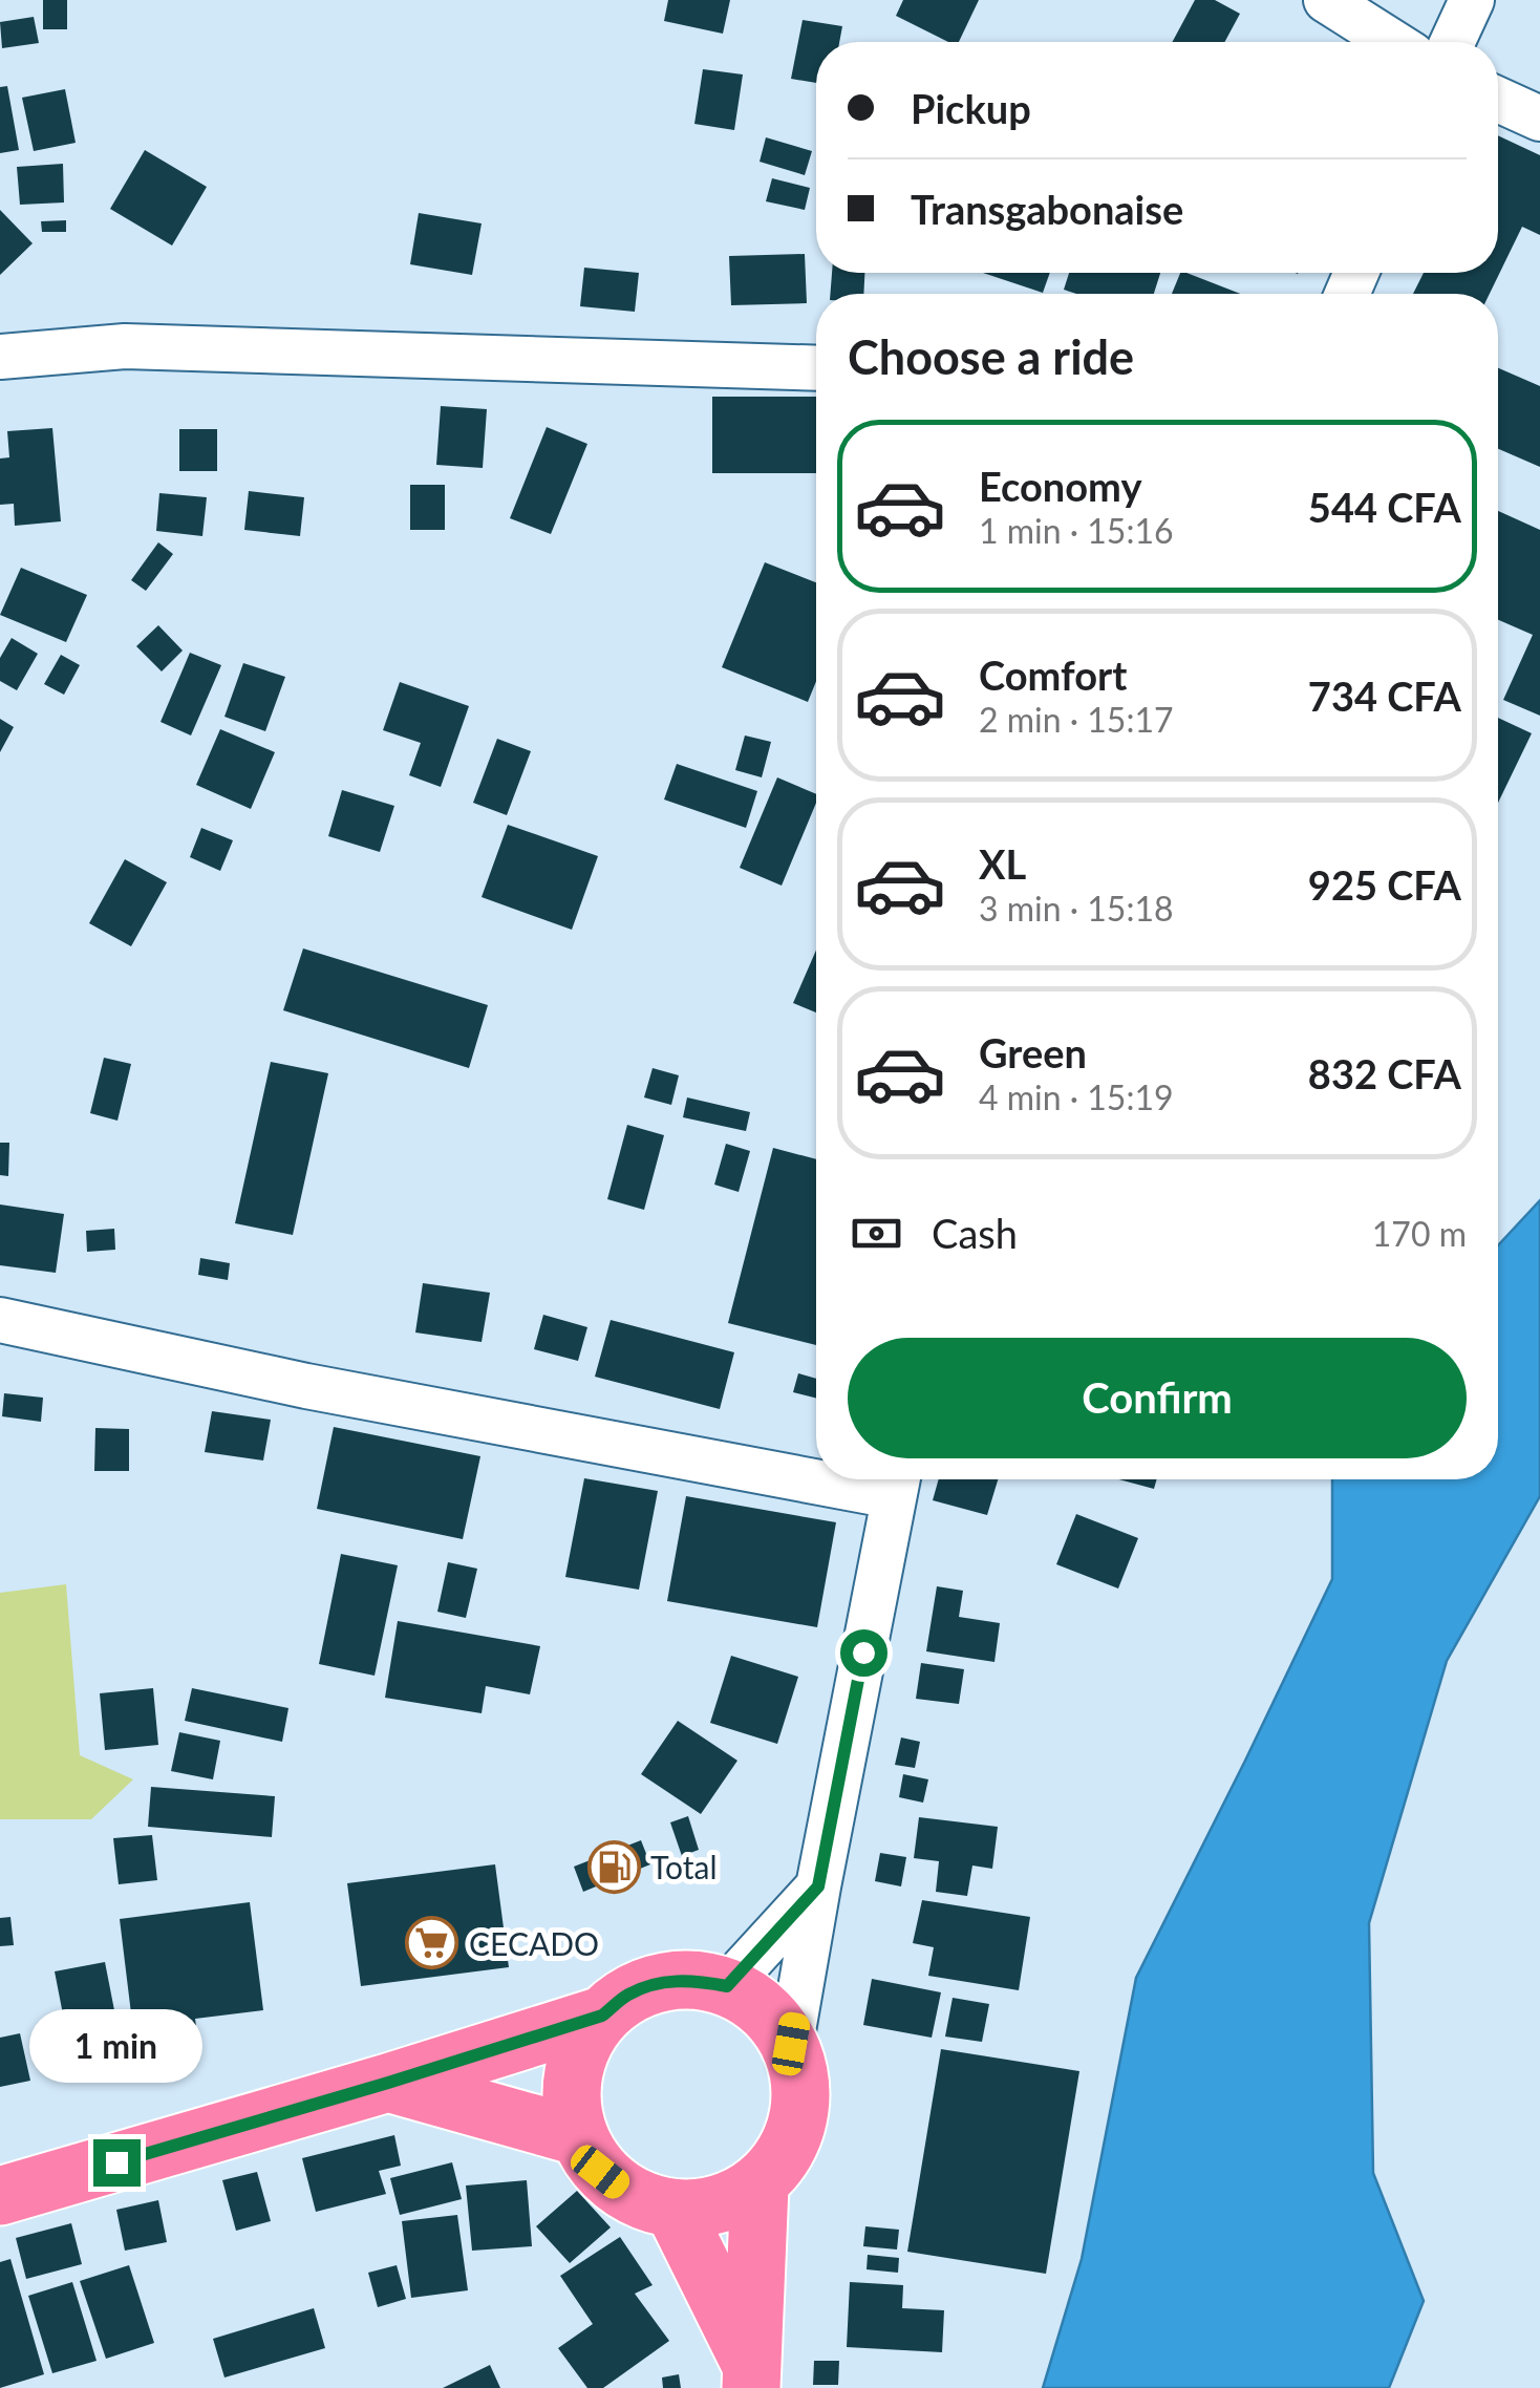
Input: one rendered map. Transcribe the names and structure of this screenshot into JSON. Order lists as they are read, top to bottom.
{
  "places": {
    "fuel station": ["Total"],
    "supermarket": ["CECADO"]
  },
  "page": {
    "banner": ["Pickup", "Transgabonaise"],
    "heading": "Choose a ride",
    "list": [
      {
        "name": "Economy",
        "note": "1 min · 15:16",
        "value": "544 CFA"
      },
      {
        "name": "Comfort",
        "note": "2 min · 15:17",
        "value": "734 CFA"
      },
      {
        "name": "XL",
        "note": "3 min · 15:18",
        "value": "925 CFA"
      },
      {
        "name": "Green",
        "note": "4 min · 15:19",
        "value": "832 CFA"
      }
    ],
    "pay": ["Cash", "170 m"],
    "buttons": "Confirm",
    "bubble": "1 min"
  }
}
